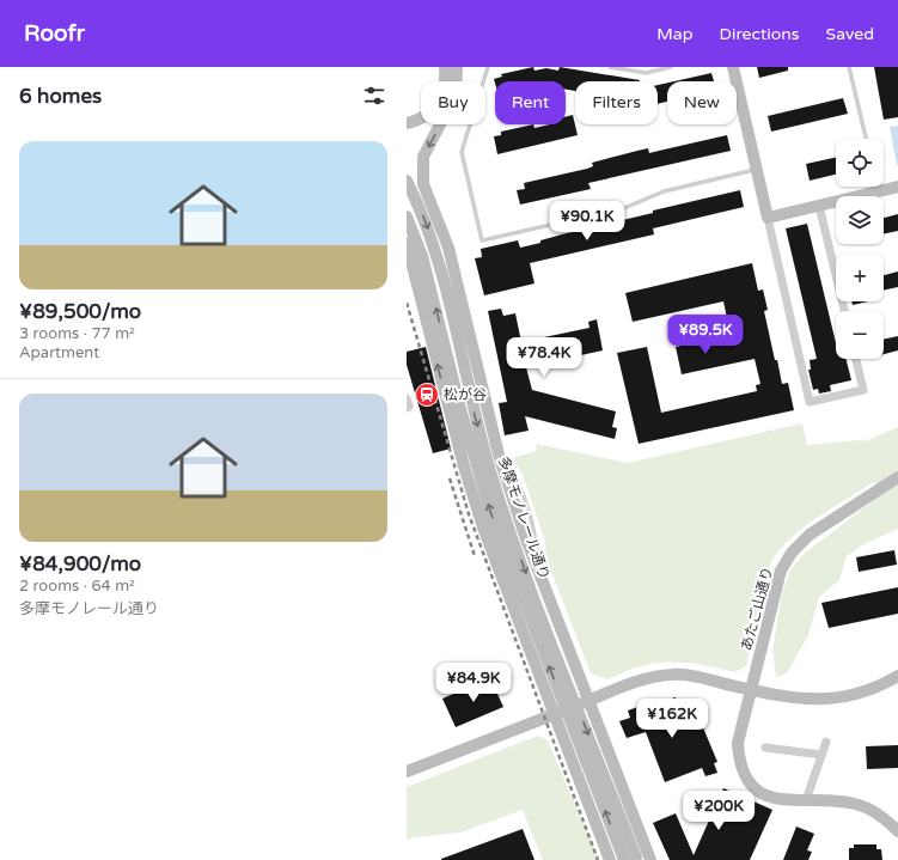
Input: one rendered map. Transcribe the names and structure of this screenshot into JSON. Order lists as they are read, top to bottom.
{
  "streets": {
    "main road": ["多摩モノレール通り", "あたご山通り"]
  },
  "places": {
    "station": ["松が谷"]
  },
  "page": {
    "header": "Roofr",
    "nav": ["Map", "Directions", "Saved"],
    "heading": "6 homes",
    "chip": [
      "Buy",
      "Rent",
      "Filters",
      "New"
    ],
    "list": [
      {
        "name": "¥89,500/mo",
        "note": "3 rooms · 77 m² · Apartment"
      },
      {
        "name": "¥84,900/mo",
        "note": "2 rooms · 64 m² · 多摩モノレール通り"
      }
    ],
    "map_buttons": ["+", "−"],
    "price": [
      "¥90.1K",
      "¥89.5K",
      "¥78.4K",
      "¥84.9K",
      "¥162K",
      "¥200K"
    ]
  }
}
